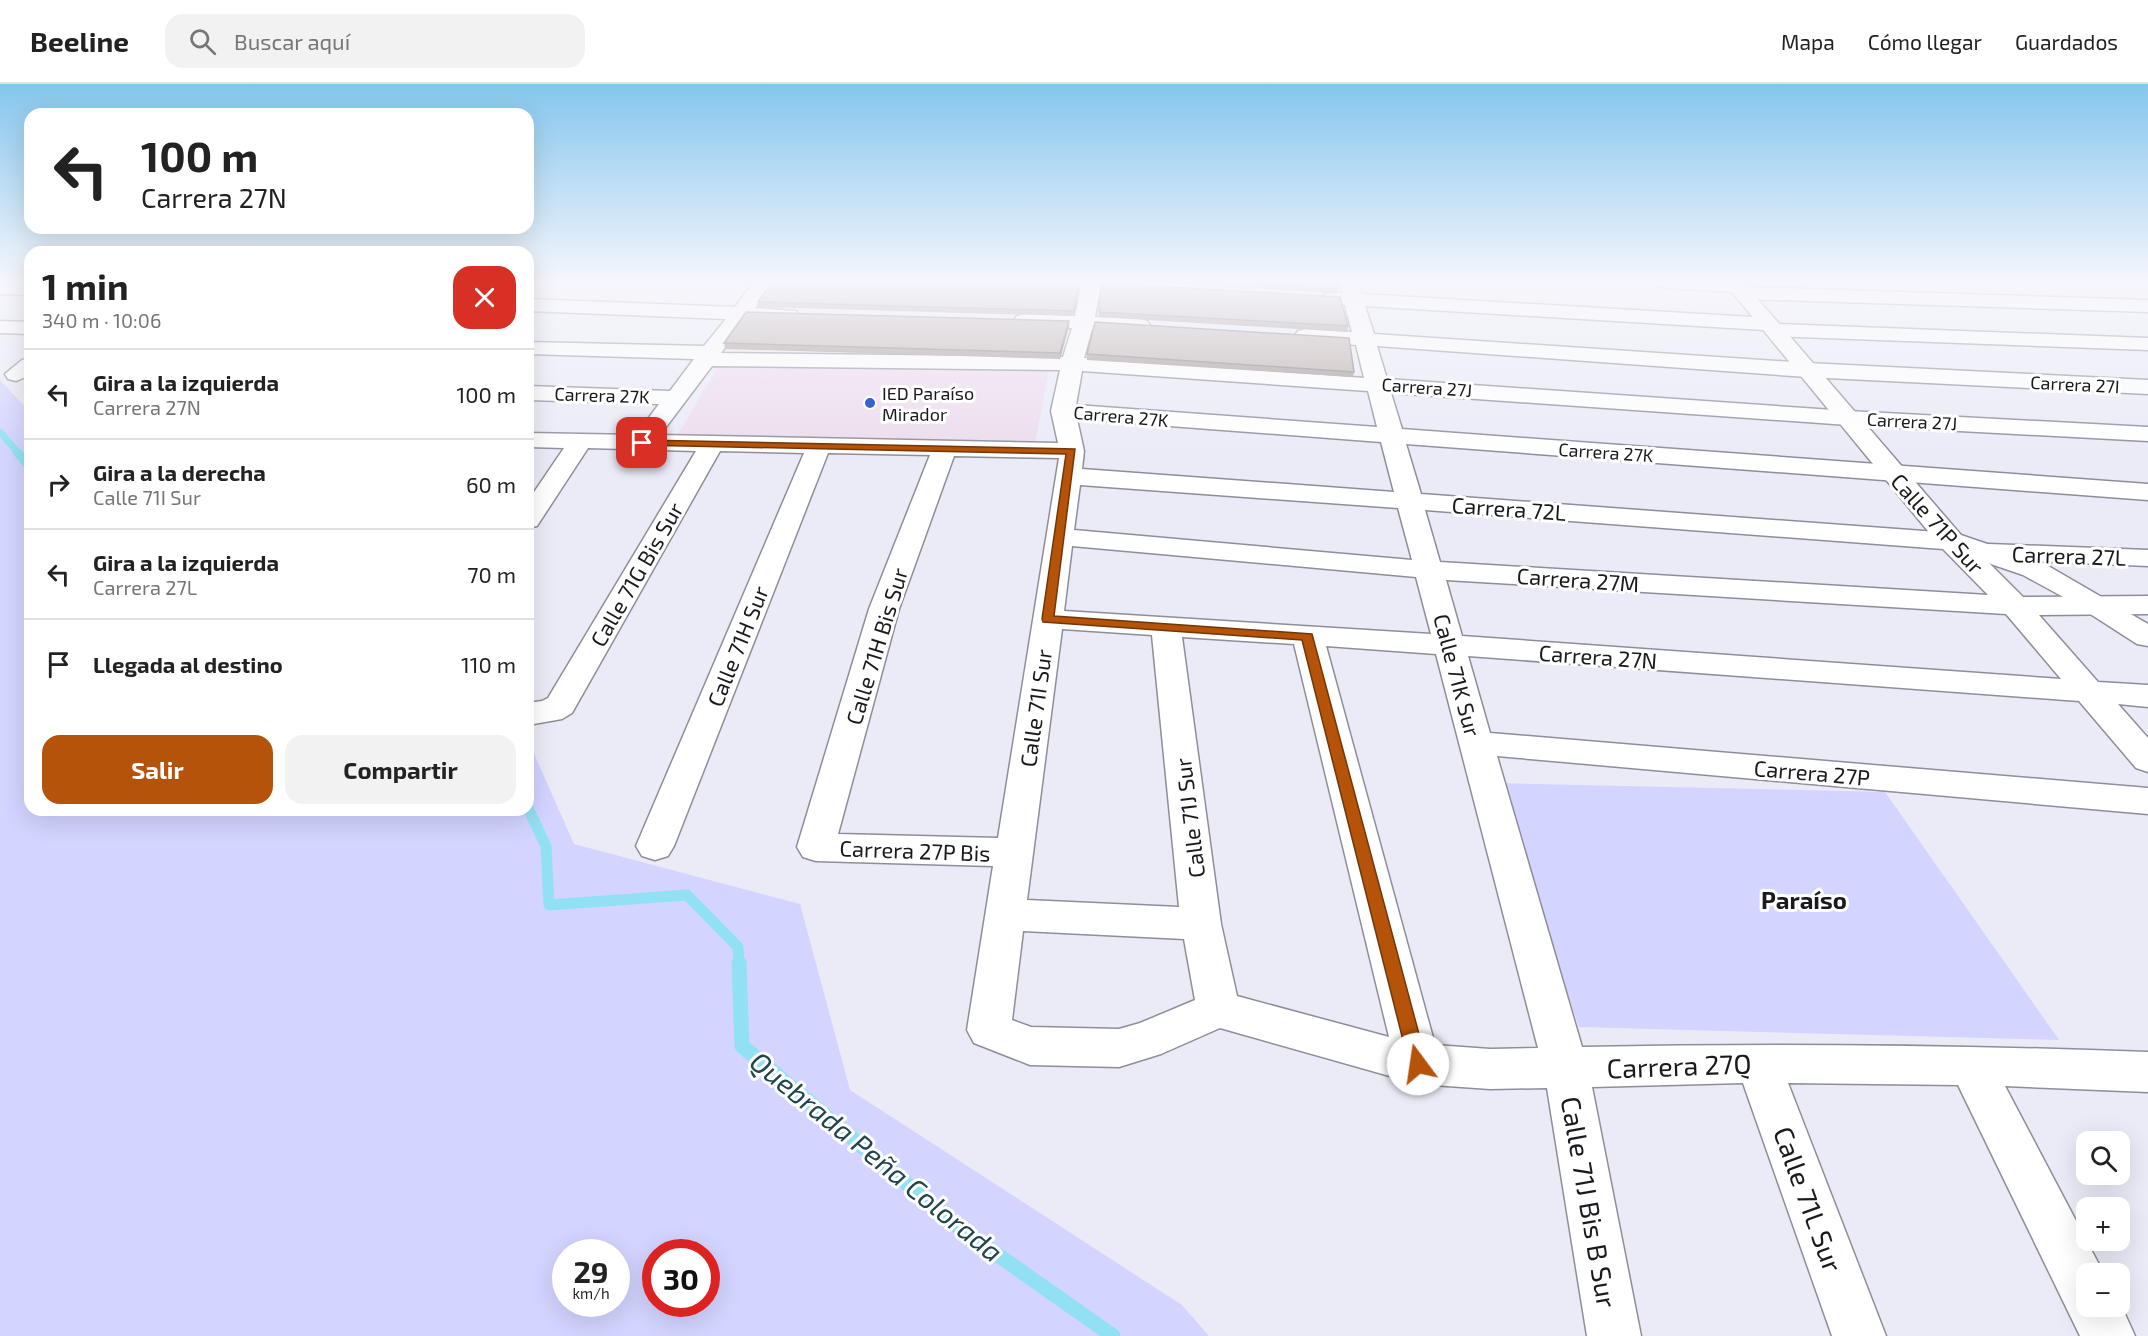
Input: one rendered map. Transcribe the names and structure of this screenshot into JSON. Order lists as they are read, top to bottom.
{
  "streets": {
    "street": [
      "Carrera 27I",
      "Carrera 27J",
      "Carrera 27K",
      "Carrera 72L",
      "Calle 71P Sur",
      "Carrera 27L",
      "Calle 71G Bis Sur",
      "Carrera 27M",
      "Calle 71H Sur",
      "Calle 71H Bis Sur",
      "Carrera 27N",
      "Calle 71K Sur",
      "Calle 71I Sur",
      "Carrera 27P",
      "Calle 71J Sur",
      "Carrera 27P Bis",
      "Carrera 27Q",
      "Calle 71L Sur",
      "Calle 71J Bis B Sur"
    ]
  },
  "crossings": [
    ["Carrera 27I", "Calle 71P Sur"],
    ["Carrera 27J", "Calle 71P Sur"],
    ["Carrera 27J", "Calle 71K Sur"],
    ["Carrera 27J", "Calle 71I Sur"],
    ["Carrera 27K", "Calle 71P Sur"],
    ["Carrera 27K", "Calle 71K Sur"],
    ["Carrera 27K", "Calle 71I Sur"],
    ["Carrera 72L", "Calle 71P Sur"],
    ["Carrera 72L", "Carrera 27L"],
    ["Carrera 72L", "Calle 71K Sur"],
    ["Carrera 72L", "Calle 71I Sur"],
    ["Calle 71P Sur", "Carrera 27M"],
    ["Calle 71P Sur", "Carrera 27N"],
    ["Carrera 27M", "Calle 71K Sur"],
    ["Carrera 27M", "Calle 71I Sur"],
    ["Calle 71H Bis Sur", "Carrera 27P Bis"],
    ["Carrera 27N", "Calle 71K Sur"],
    ["Carrera 27N", "Calle 71I Sur"],
    ["Carrera 27N", "Calle 71J Sur"],
    ["Calle 71K Sur", "Carrera 27P"],
    ["Calle 71K Sur", "Carrera 27Q"],
    ["Calle 71K Sur", "Calle 71J Bis B Sur"],
    ["Calle 71I Sur", "Calle 71J Sur"],
    ["Calle 71I Sur", "Carrera 27P Bis"],
    ["Calle 71I Sur", "Carrera 27Q"],
    ["Calle 71J Sur", "Carrera 27Q"],
    ["Carrera 27Q", "Calle 71L Sur"],
    ["Carrera 27Q", "Calle 71J Bis B Sur"]
  ],
  "districts": ["Paraíso"],
  "water": ["Quebrada Peña Colorada"],
  "places": ["IED Paraíso Mirador"],
  "page": {
    "header": "Beeline",
    "search": "Buscar aquí",
    "nav": ["Mapa", "Cómo llegar", "Guardados"],
    "turn": ["100 m", "Carrera 27N"],
    "heading": ["1 min", "340 m · 10:06"],
    "list": [
      {
        "name": "Gira a la izquierda",
        "note": "Carrera 27N",
        "value": "100 m"
      },
      {
        "name": "Gira a la derecha",
        "note": "Calle 71I Sur",
        "value": "60 m"
      },
      {
        "name": "Gira a la izquierda",
        "note": "Carrera 27L",
        "value": "70 m"
      },
      {
        "name": "Llegada al destino",
        "value": "110 m"
      }
    ],
    "buttons": ["Salir", "Compartir"],
    "map_buttons": ["+", "−"],
    "speed": "29 km/h",
    "limit": "30"
  }
}
